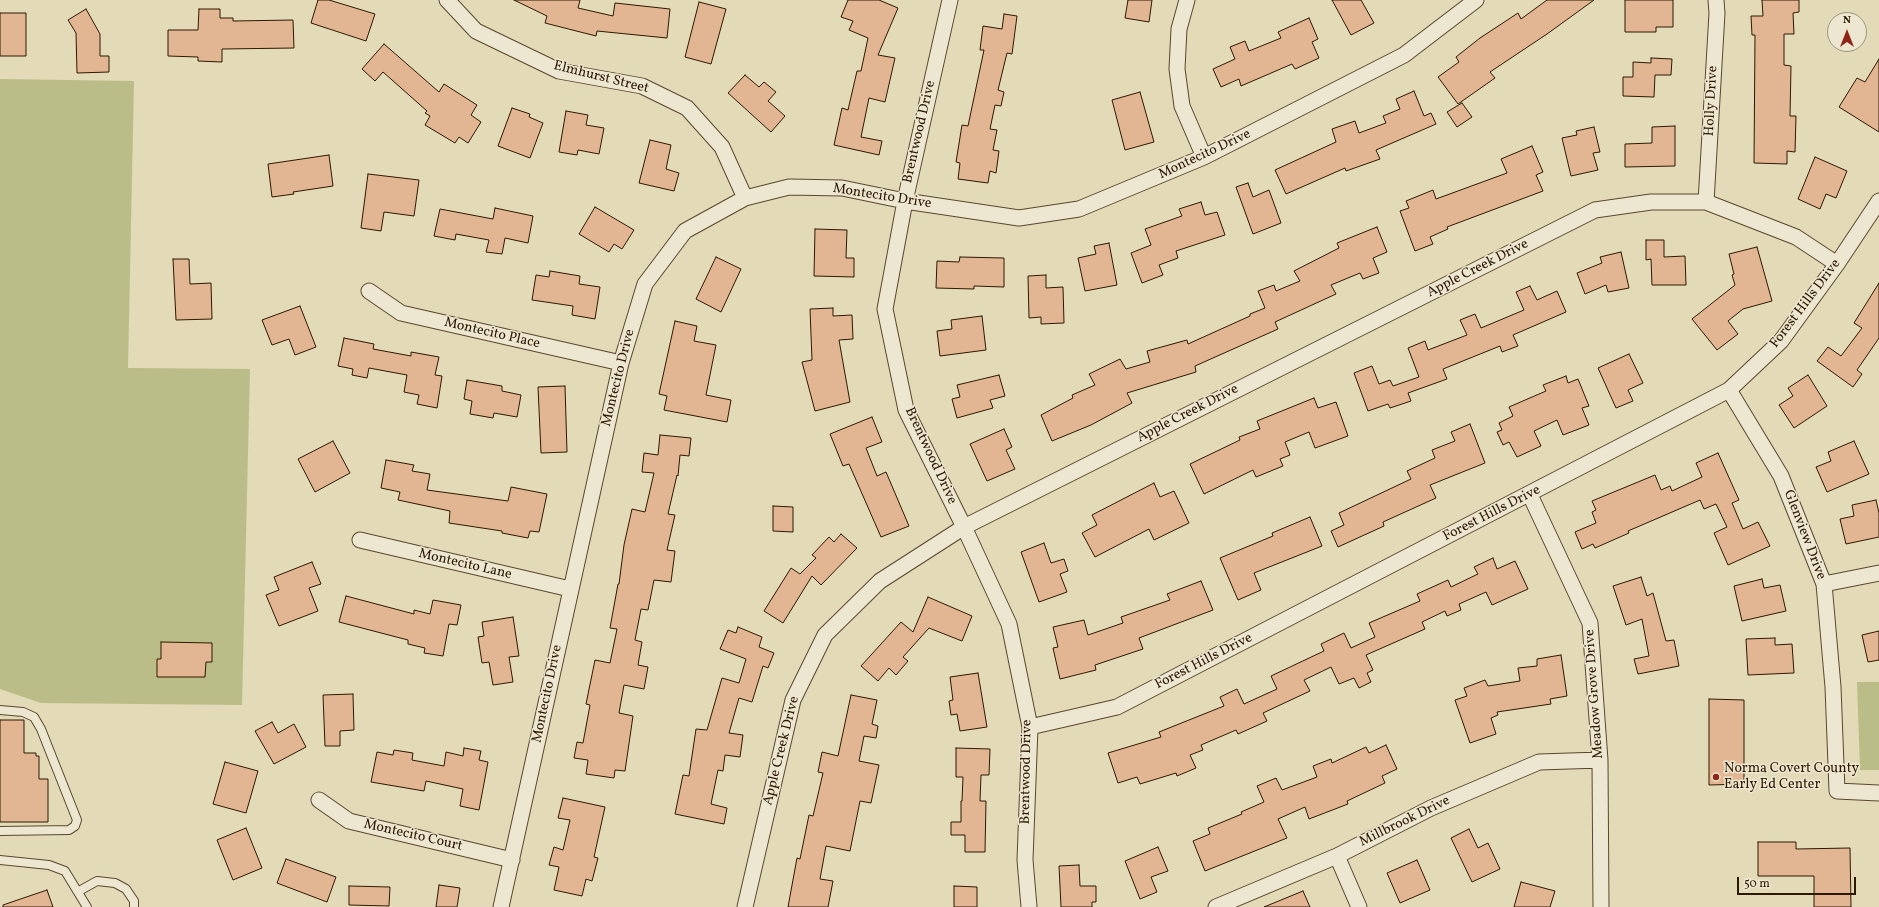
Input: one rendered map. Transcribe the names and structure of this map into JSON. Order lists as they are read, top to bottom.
{
  "streets": {
    "street": [
      "Elmhurst Street",
      "Holly Drive",
      "Brentwood Drive",
      "Montecito Drive",
      "Apple Creek Drive",
      "Forest Hills Drive",
      "Montecito Place",
      "Glenview Drive",
      "Montecito Lane",
      "Meadow Grove Drive",
      "Millbrook Drive",
      "Montecito Court"
    ]
  },
  "crossings": [
    ["Elmhurst Street", "Montecito Drive"],
    ["Holly Drive", "Apple Creek Drive"],
    ["Brentwood Drive", "Montecito Drive"],
    ["Brentwood Drive", "Apple Creek Drive"],
    ["Brentwood Drive", "Forest Hills Drive"],
    ["Montecito Drive", "Montecito Place"],
    ["Montecito Drive", "Montecito Lane"],
    ["Montecito Drive", "Montecito Court"],
    ["Apple Creek Drive", "Forest Hills Drive"],
    ["Forest Hills Drive", "Glenview Drive"],
    ["Forest Hills Drive", "Meadow Grove Drive"],
    ["Meadow Grove Drive", "Millbrook Drive"]
  ],
  "places": ["Norma Covert County Early Ed Center"],
  "scale_bar": "50 m",
  "north": "top"
}
